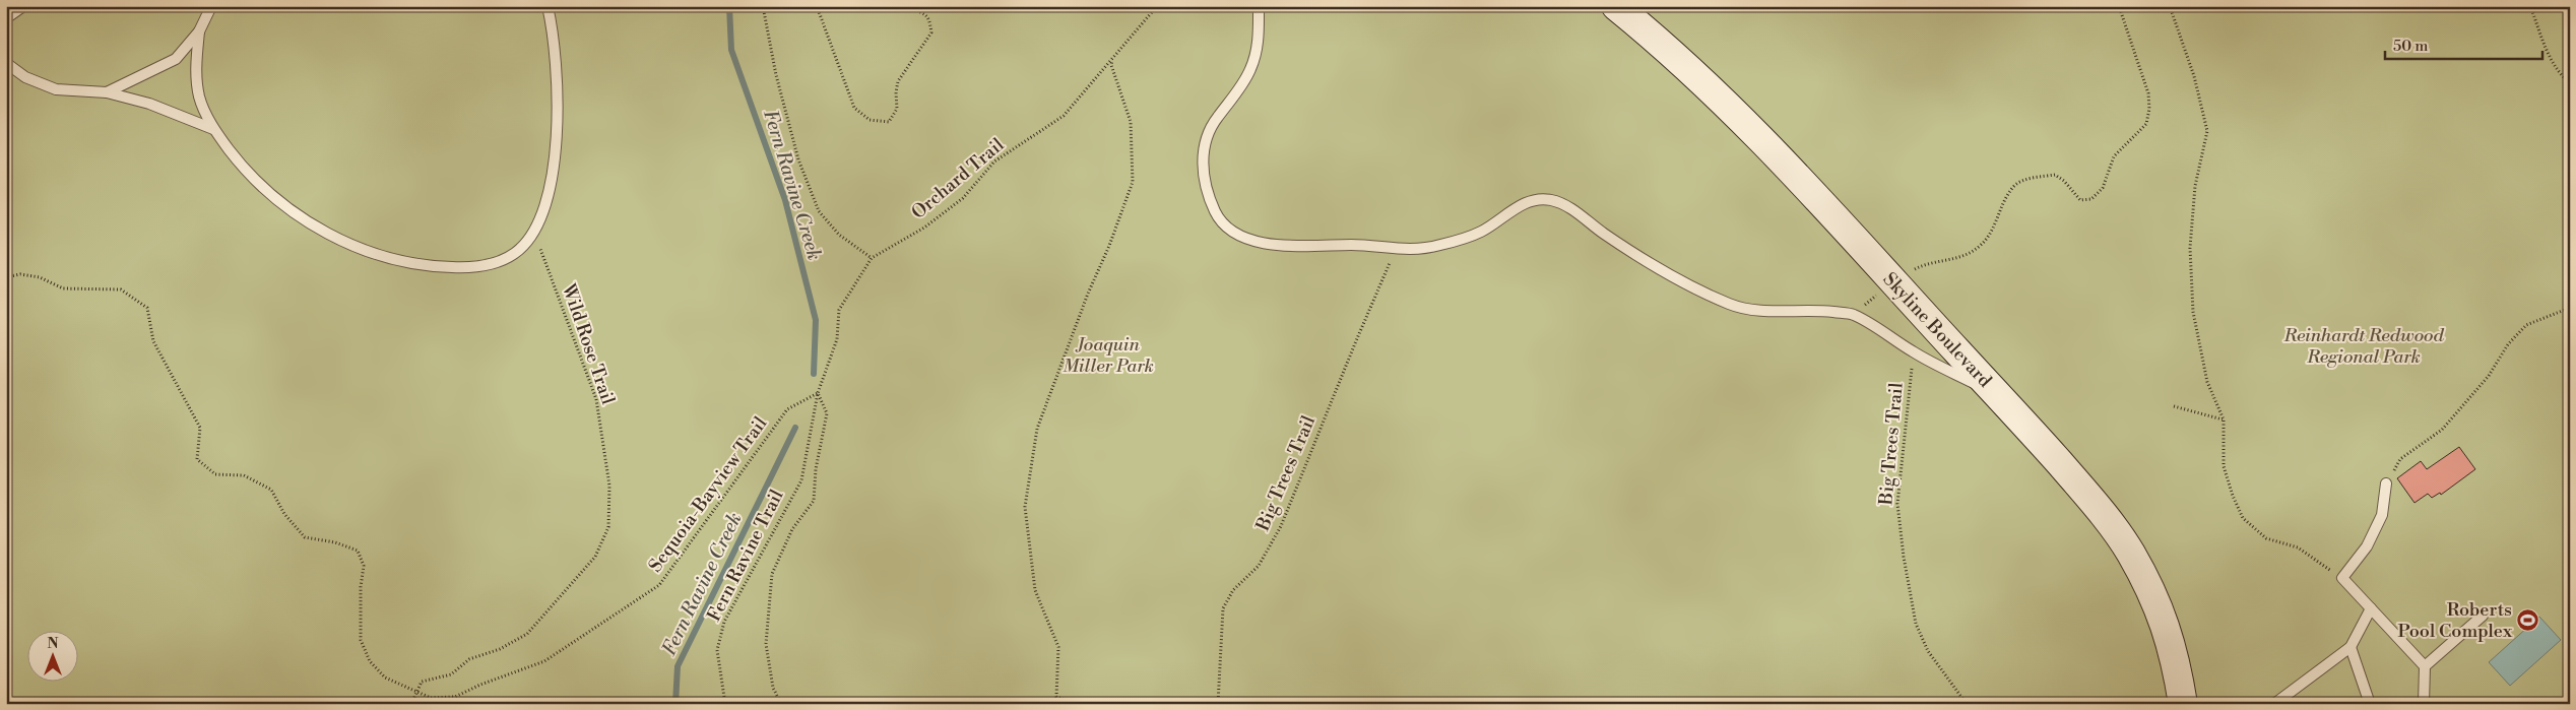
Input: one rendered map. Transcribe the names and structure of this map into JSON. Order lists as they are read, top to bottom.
{
  "streets": {
    "main road": ["Skyline Boulevard"],
    "path": [
      "Orchard Trail",
      "Wild Rose Trail",
      "Big Trees Trail",
      "Sequoia-Bayview Trail",
      "Fern Ravine Trail"
    ]
  },
  "crossings": [
    ["Orchard Trail", "Sequoia-Bayview Trail"],
    ["Orchard Trail", "Fern Ravine Trail"],
    ["Wild Rose Trail", "Sequoia-Bayview Trail"],
    ["Sequoia-Bayview Trail", "Fern Ravine Trail"]
  ],
  "water": ["Fern Ravine Creek"],
  "parks": ["Reinhardt Redwood Regional Park", "Joaquin Miller Park"],
  "places": {
    "sports": ["Roberts Pool Complex"]
  },
  "scale_bar": "50 m",
  "north": "top"
}
